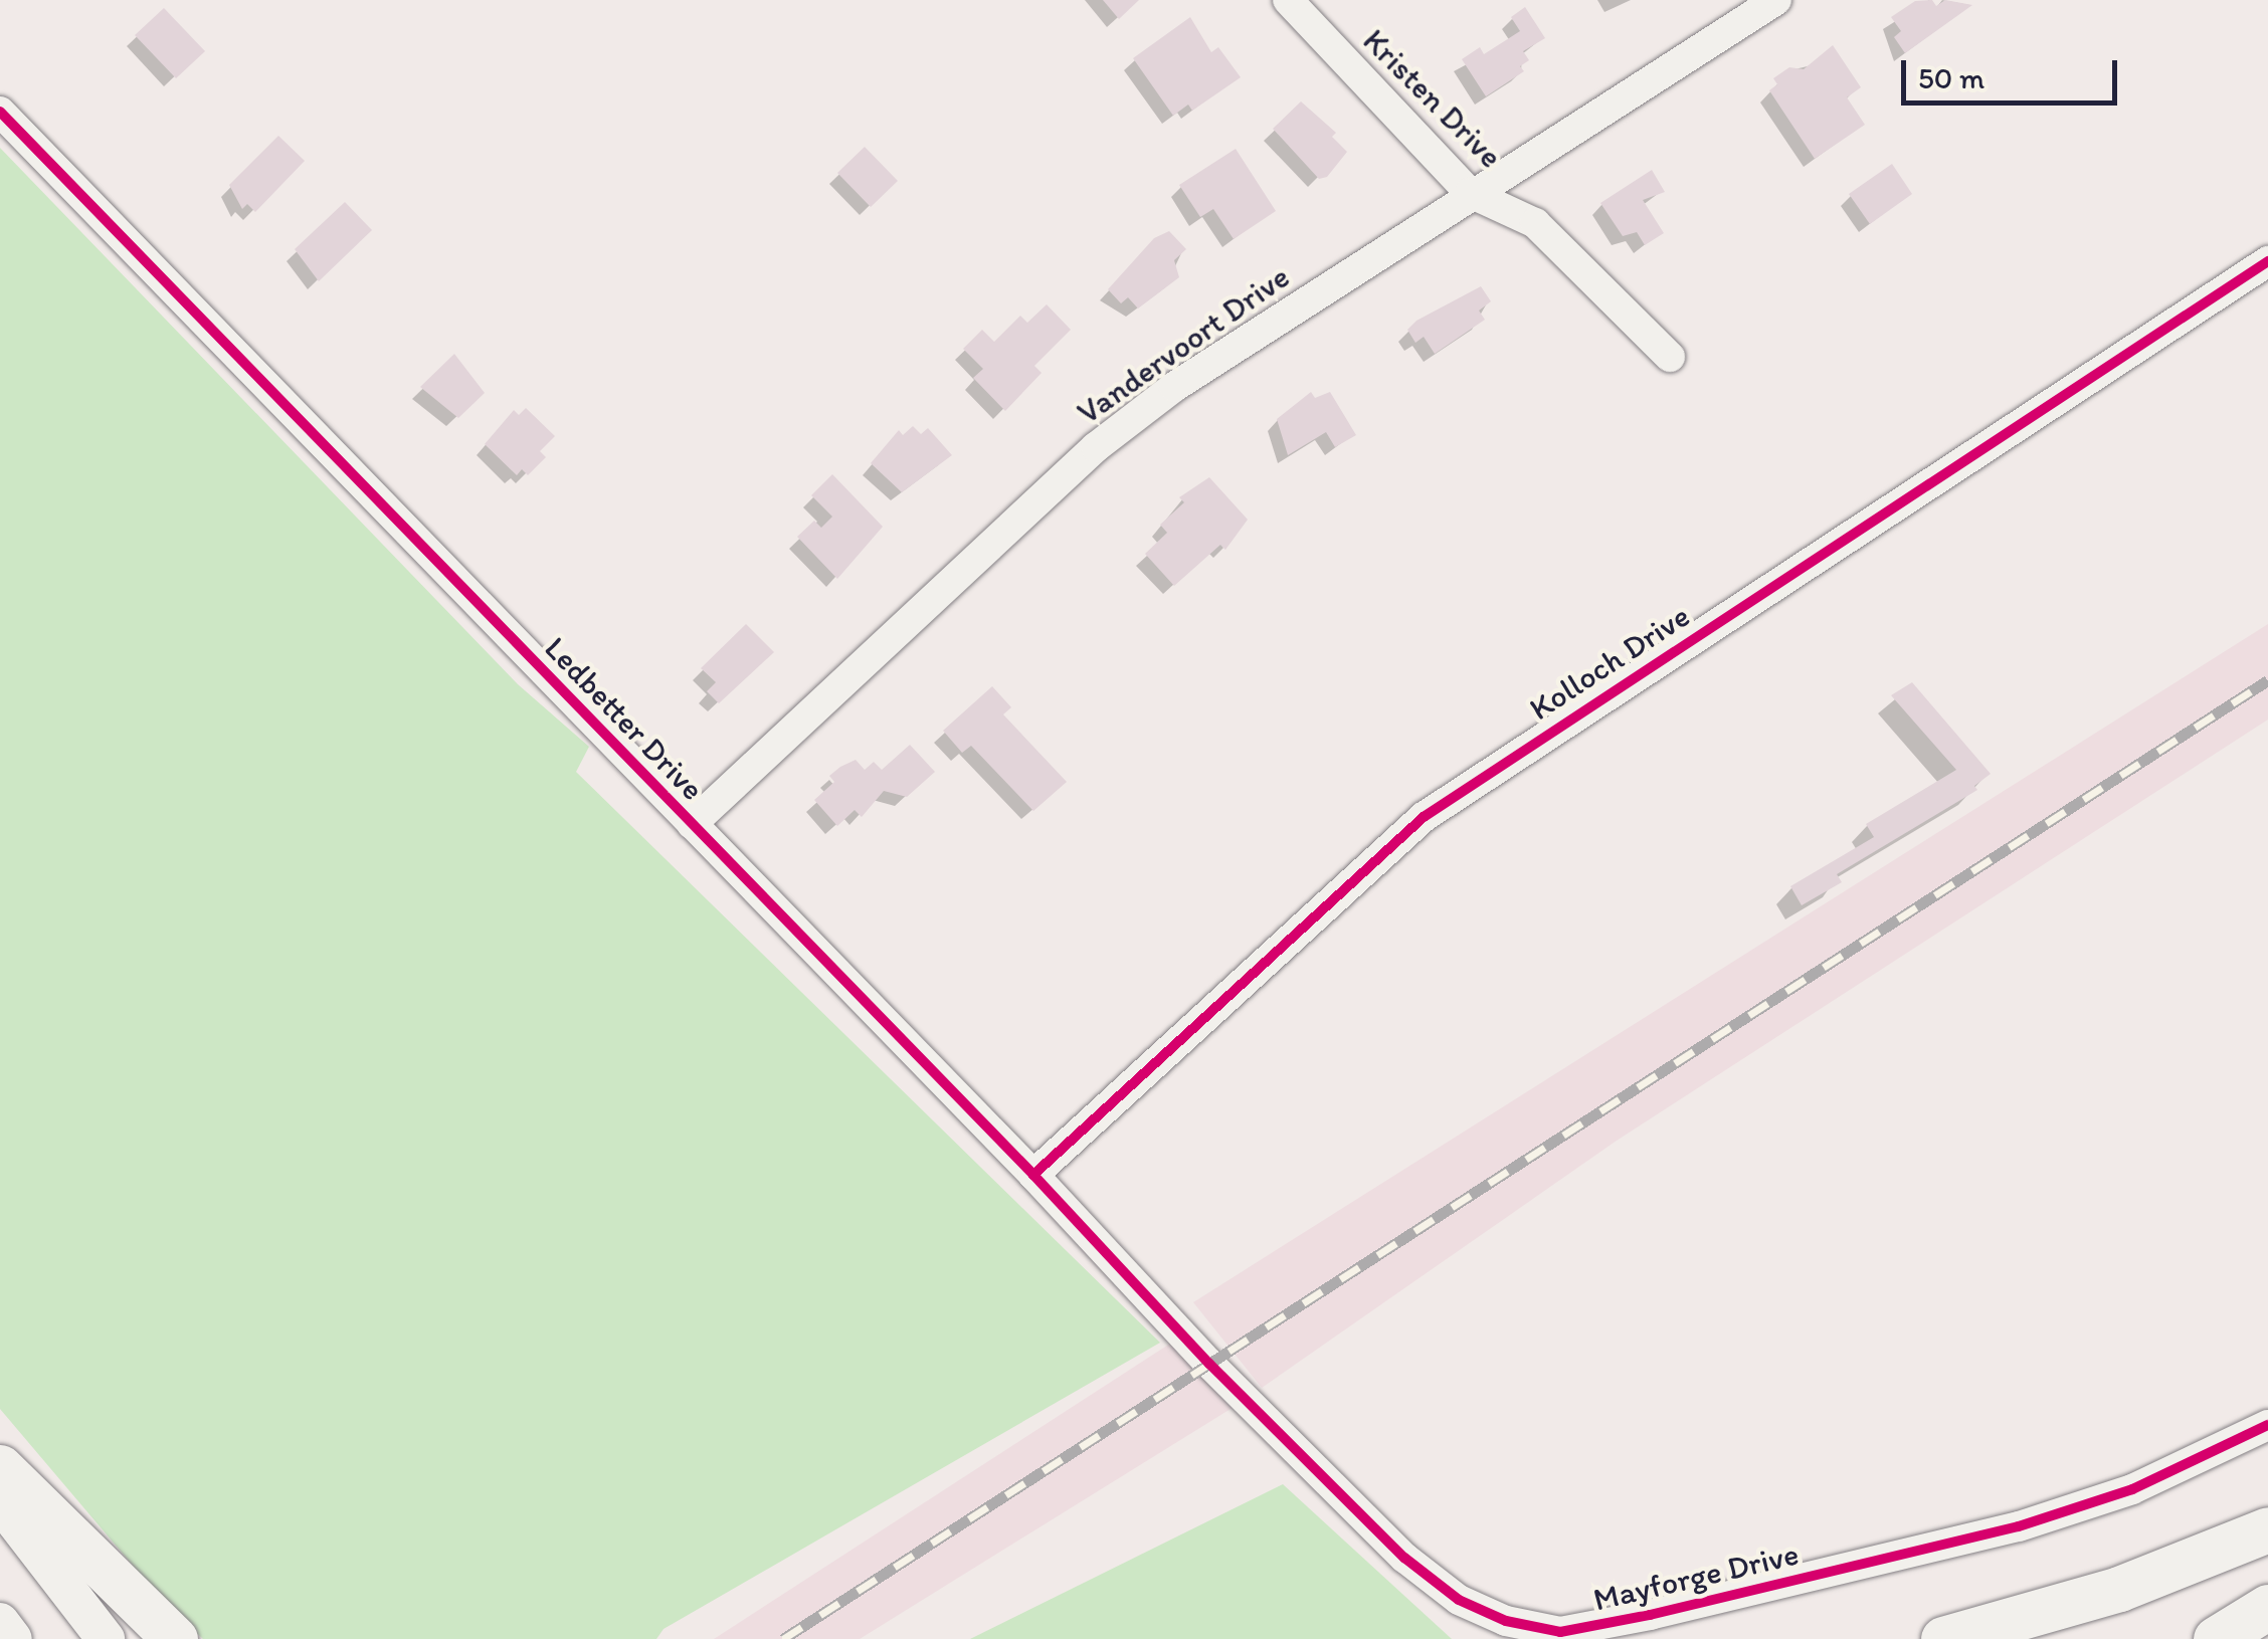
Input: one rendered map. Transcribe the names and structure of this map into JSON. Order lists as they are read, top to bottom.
{
  "streets": {
    "street": [
      "Kristen Drive",
      "Vandervoort Drive",
      "Kolloch Drive",
      "Ledbetter Drive",
      "Mayforge Drive"
    ]
  },
  "crossings": [
    ["Kristen Drive", "Vandervoort Drive"],
    ["Vandervoort Drive", "Ledbetter Drive"],
    ["Kolloch Drive", "Ledbetter Drive"],
    ["Ledbetter Drive", "Mayforge Drive"]
  ],
  "scale_bar": "50 m"
}
